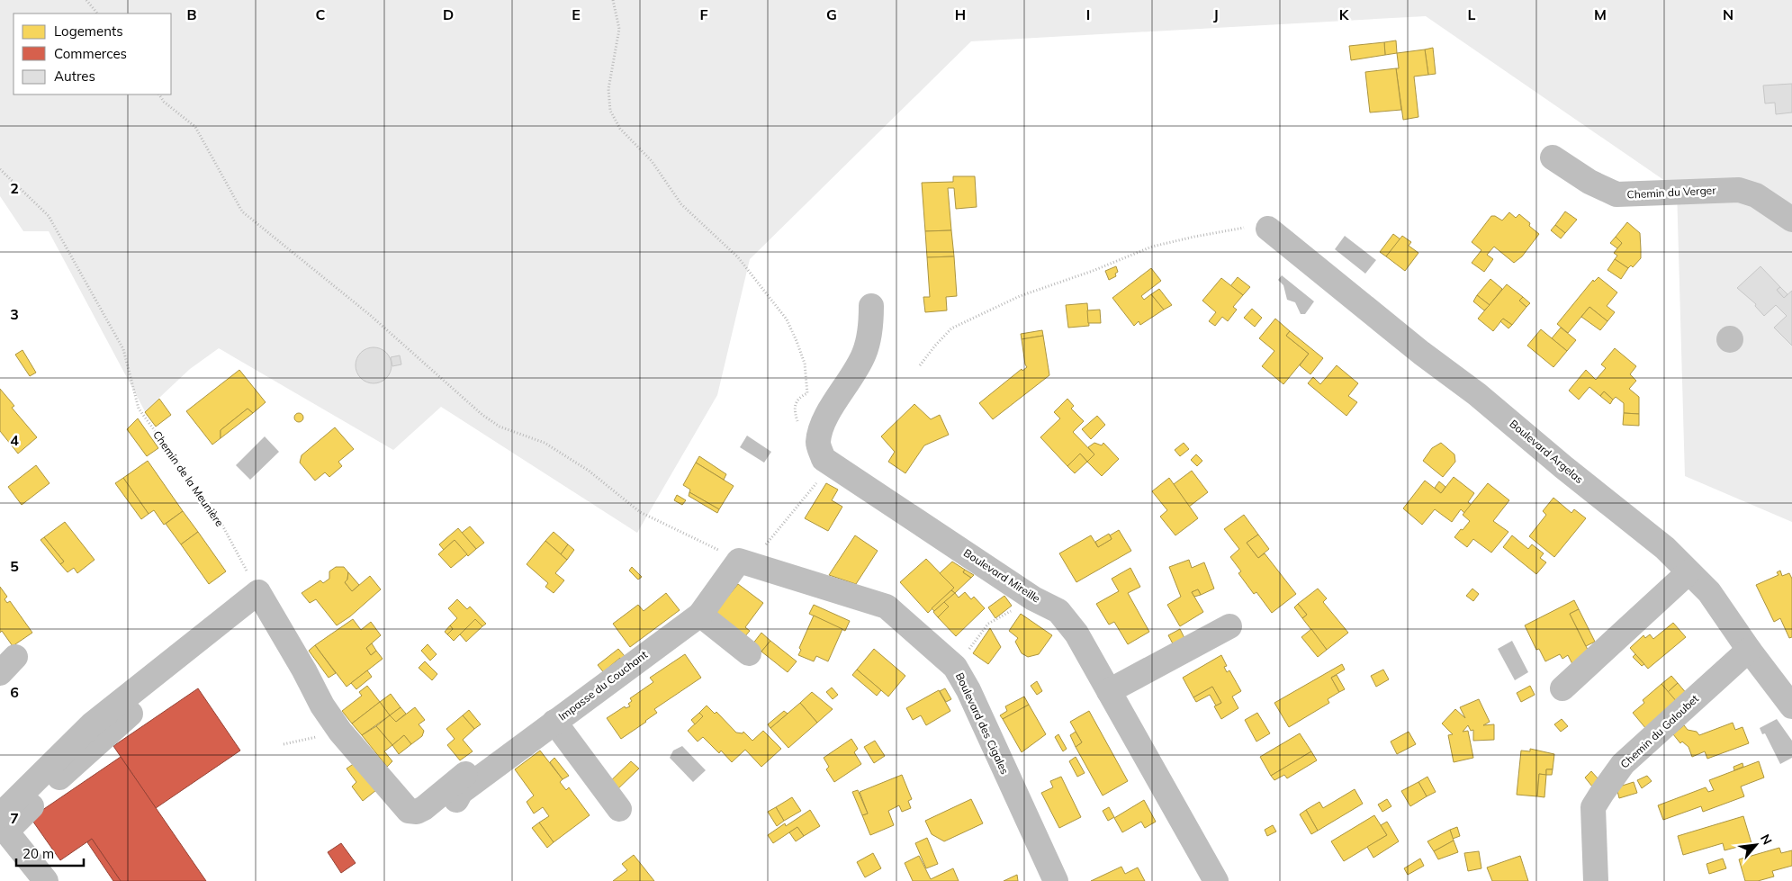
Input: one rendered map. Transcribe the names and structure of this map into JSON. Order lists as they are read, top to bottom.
{
  "streets": {
    "street": [
      "Chemin du Verger",
      "Boulevard Argelas",
      "Boulevard Mireille",
      "Impasse du Couchant",
      "Boulevard des Cigales",
      "Chemin du Galoubet"
    ],
    "path": ["Chemin de la Meunière"]
  },
  "crossings": [
    ["Boulevard Argelas", "Chemin du Galoubet"],
    ["Impasse du Couchant", "Boulevard des Cigales"]
  ],
  "legend": ["Logements", "Commerces", "Autres"],
  "scale_bar": "20 m",
  "north": "top right",
  "grid": {
    "columns": [
      "B",
      "C",
      "D",
      "E",
      "F",
      "G",
      "H",
      "I",
      "J",
      "K",
      "L",
      "M",
      "N"
    ],
    "rows": [
      "2",
      "3",
      "4",
      "5",
      "6",
      "7"
    ]
  }
}
